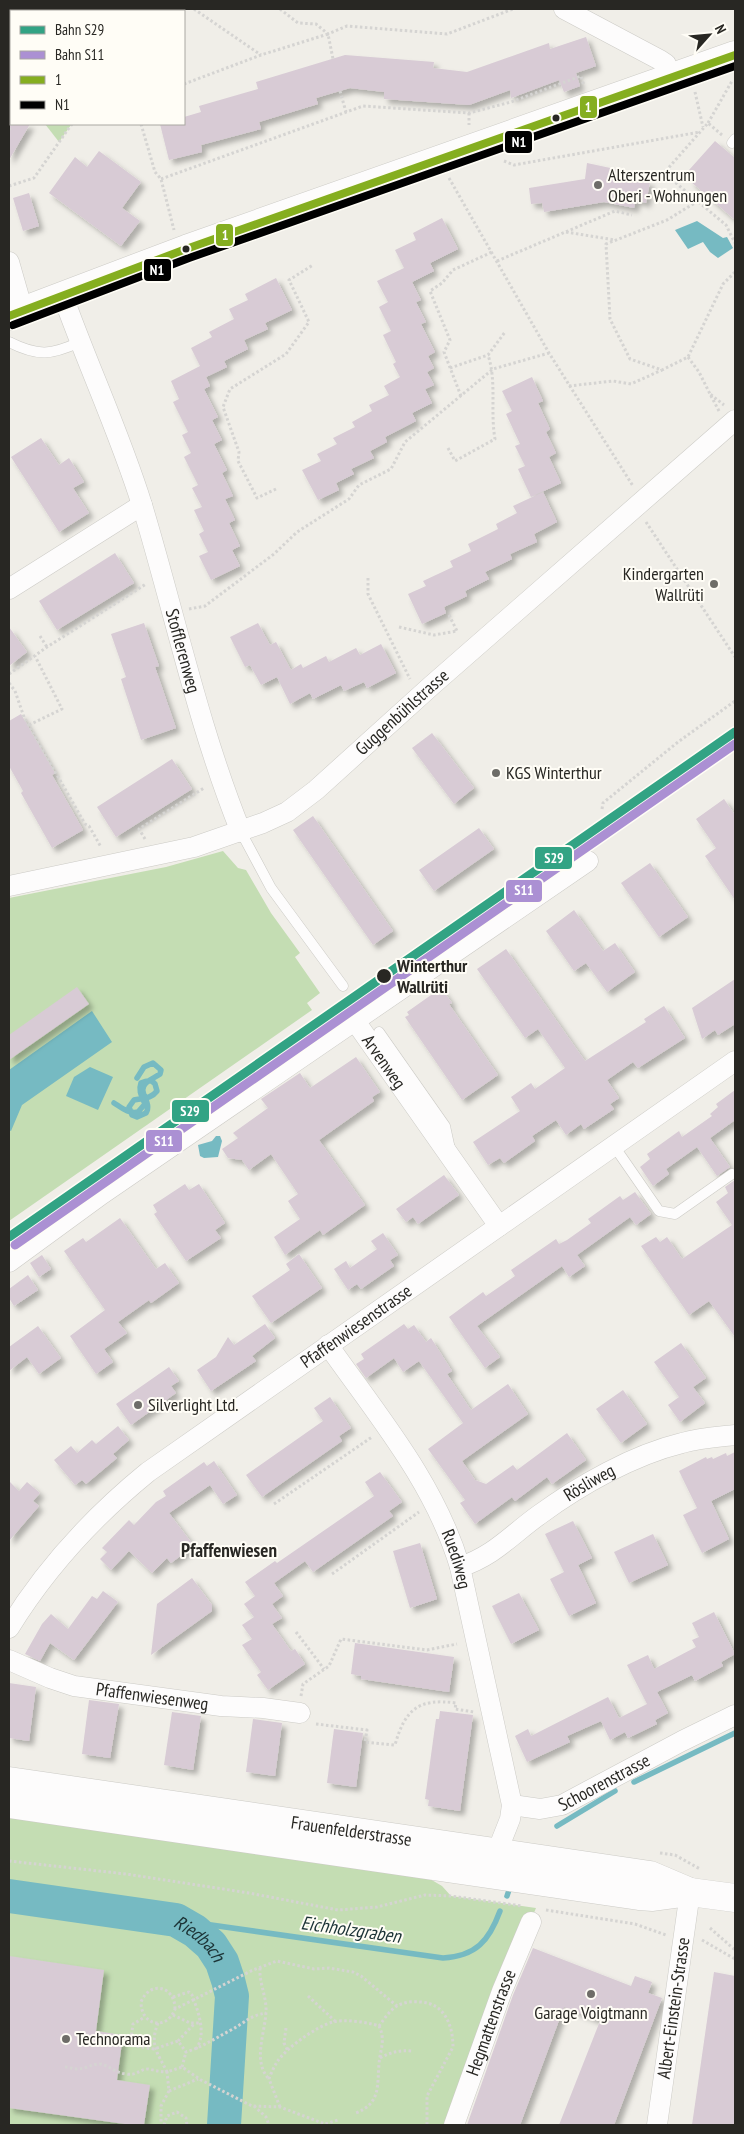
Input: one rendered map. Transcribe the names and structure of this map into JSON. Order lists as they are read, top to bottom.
{
  "streets": {
    "main road": ["Frauenfelderstrasse"],
    "street": [
      "Stofflerenweg",
      "Guggenbühlstrasse",
      "Arvenweg",
      "Pfaffenwiesenstrasse",
      "Rösliweg",
      "Ruediweg",
      "Pfaffenwiesenweg",
      "Schoorenstrasse",
      "Albert-Einstein-Strasse",
      "Hegmattenstrasse"
    ]
  },
  "crossings": [
    ["Stofflerenweg", "Guggenbühlstrasse"],
    ["Arvenweg", "Pfaffenwiesenstrasse"],
    ["Pfaffenwiesenstrasse", "Ruediweg"],
    ["Rösliweg", "Ruediweg"],
    ["Ruediweg", "Schoorenstrasse"],
    ["Frauenfelderstrasse", "Albert-Einstein-Strasse"]
  ],
  "districts": ["Pfaffenwiesen"],
  "water": ["Eichholzgraben", "Riedbach"],
  "places": [
    "Alterszentrum Oberi - Wohnungen",
    "Kindergarten Wallrüti",
    "KGS Winterthur",
    "Winterthur Wallrüti",
    "Silverlight Ltd.",
    "Garage Voigtmann",
    "Technorama"
  ],
  "lines": [
    "transit line 1",
    "transit line N1",
    "rail line S29",
    "rail line S11"
  ],
  "legend": [
    "Bahn S29",
    "Bahn S11",
    "1",
    "N1"
  ],
  "north": "top right"
}
